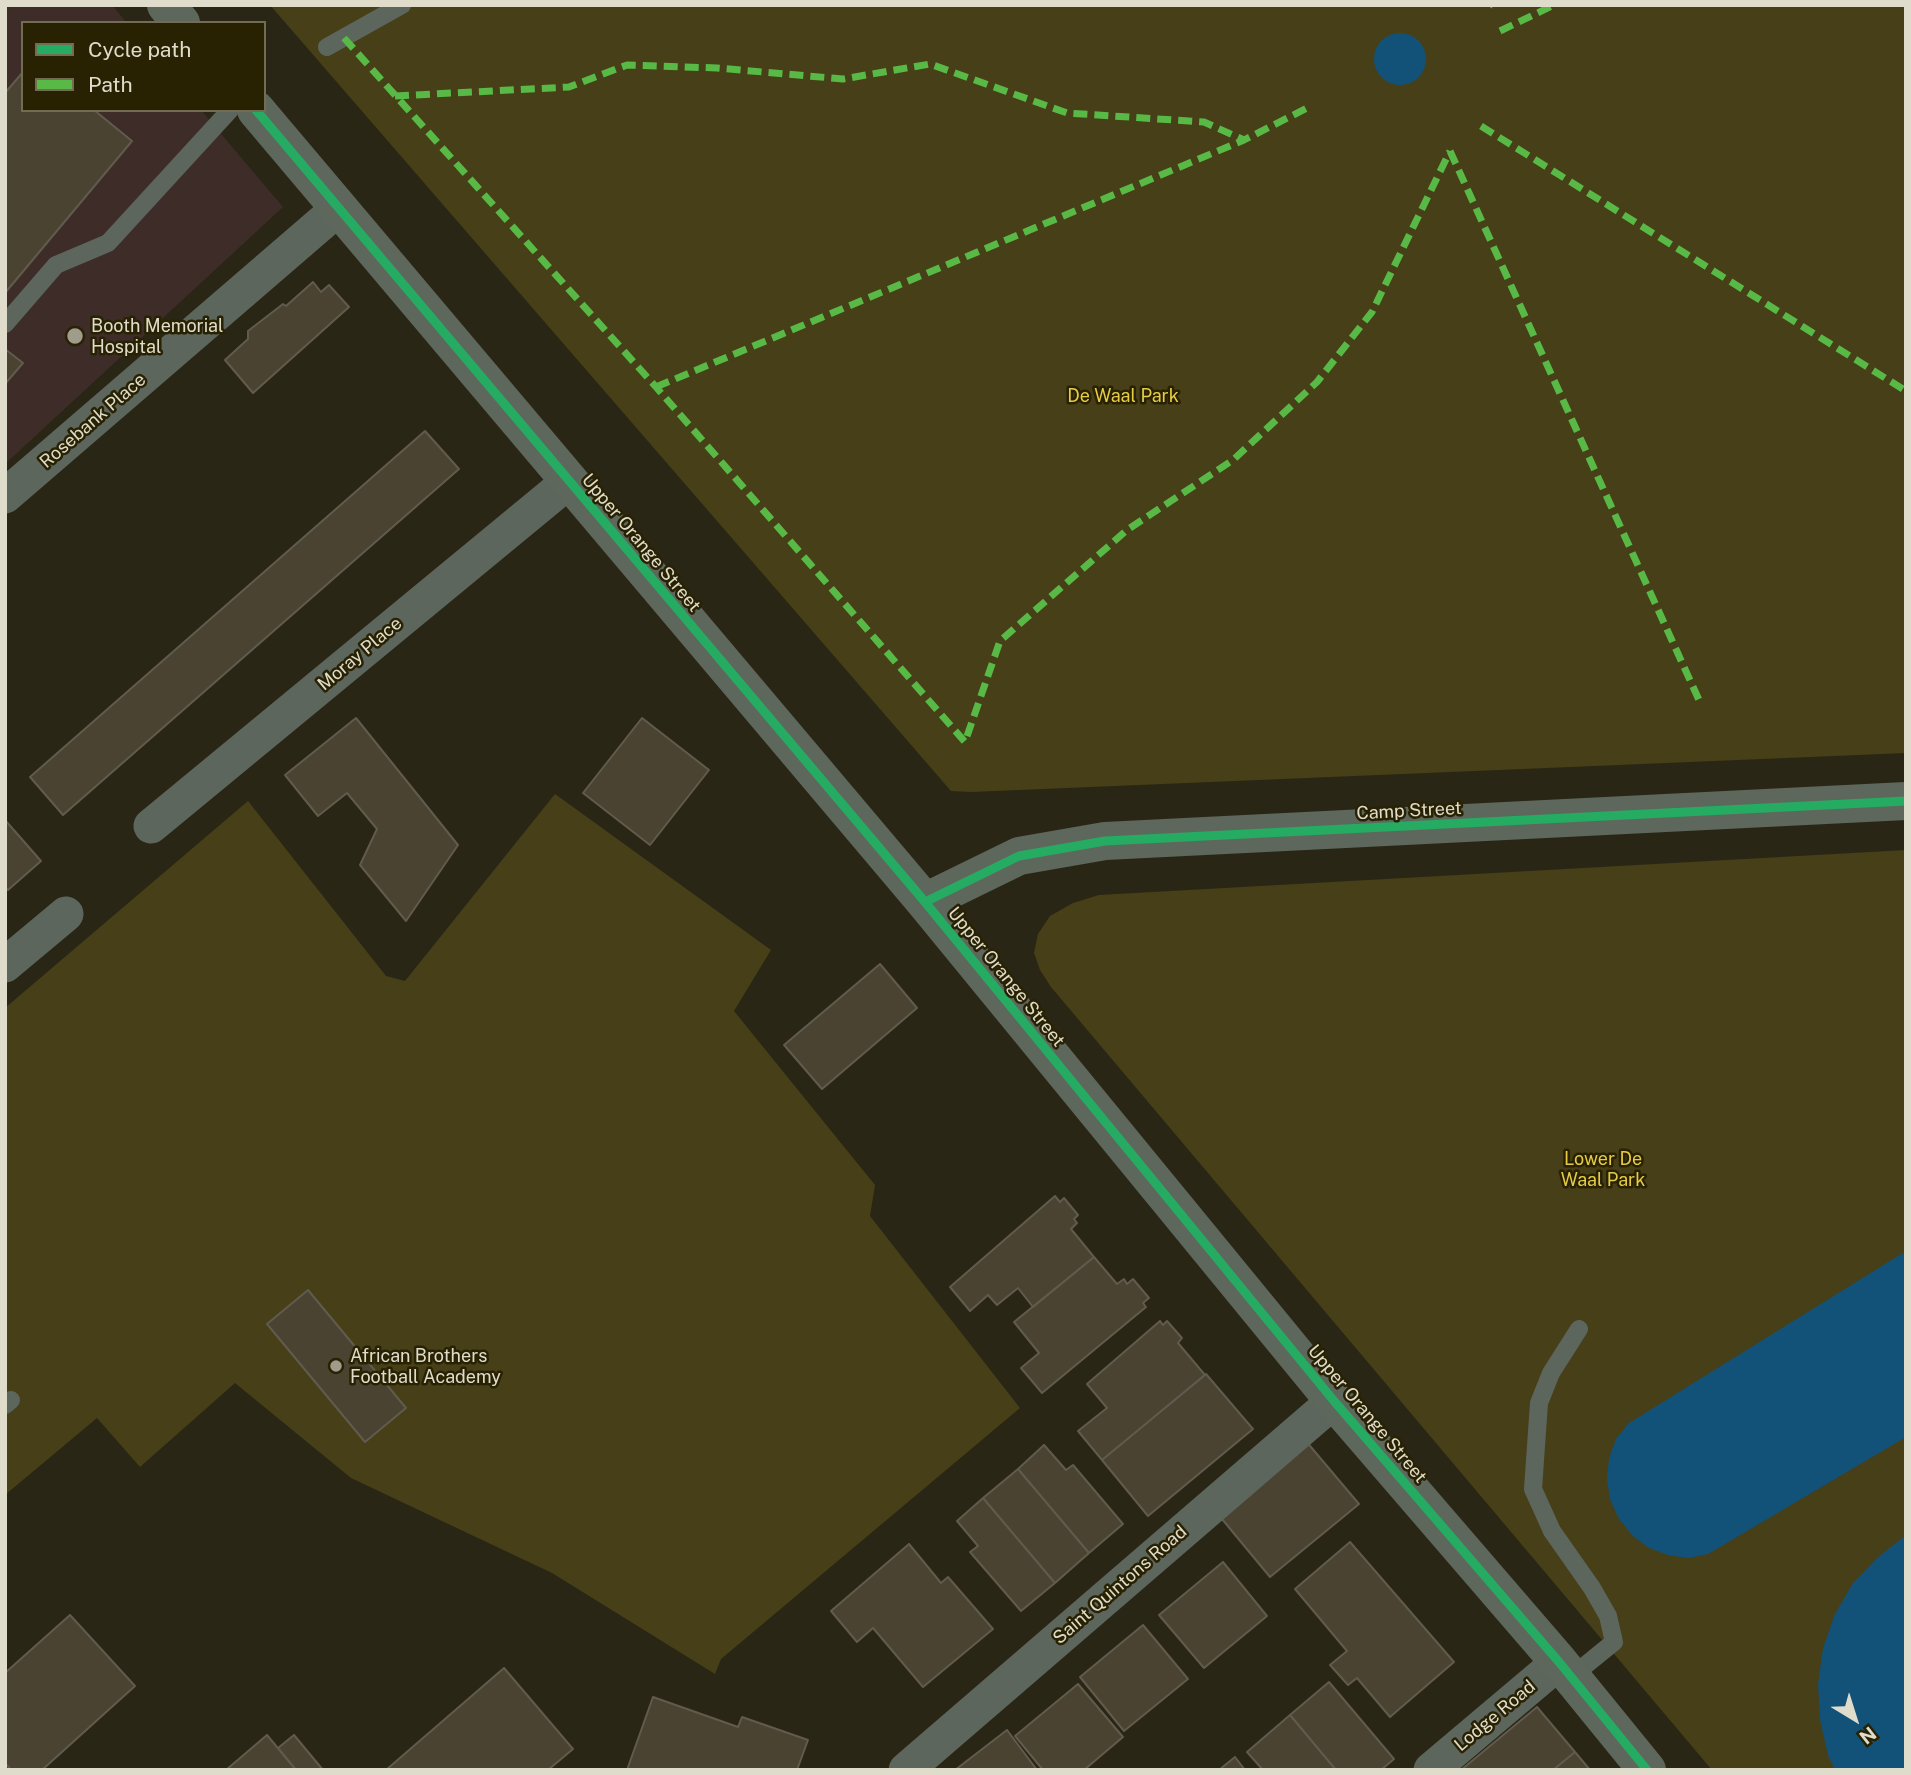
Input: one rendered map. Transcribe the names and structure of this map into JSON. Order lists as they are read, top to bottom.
{
  "streets": {
    "street": [
      "Rosebank Place",
      "Upper Orange Street",
      "Moray Place",
      "Camp Street",
      "Saint Quintons Road",
      "Lodge Road"
    ]
  },
  "crossings": [
    ["Rosebank Place", "Upper Orange Street"],
    ["Upper Orange Street", "Moray Place"],
    ["Upper Orange Street", "Camp Street"],
    ["Upper Orange Street", "Saint Quintons Road"],
    ["Upper Orange Street", "Lodge Road"]
  ],
  "parks": ["De Waal Park", "Lower De Waal Park"],
  "places": ["Booth Memorial Hospital", "African Brothers Football Academy"],
  "legend": ["Cycle path", "Path"],
  "north": "bottom right"
}
